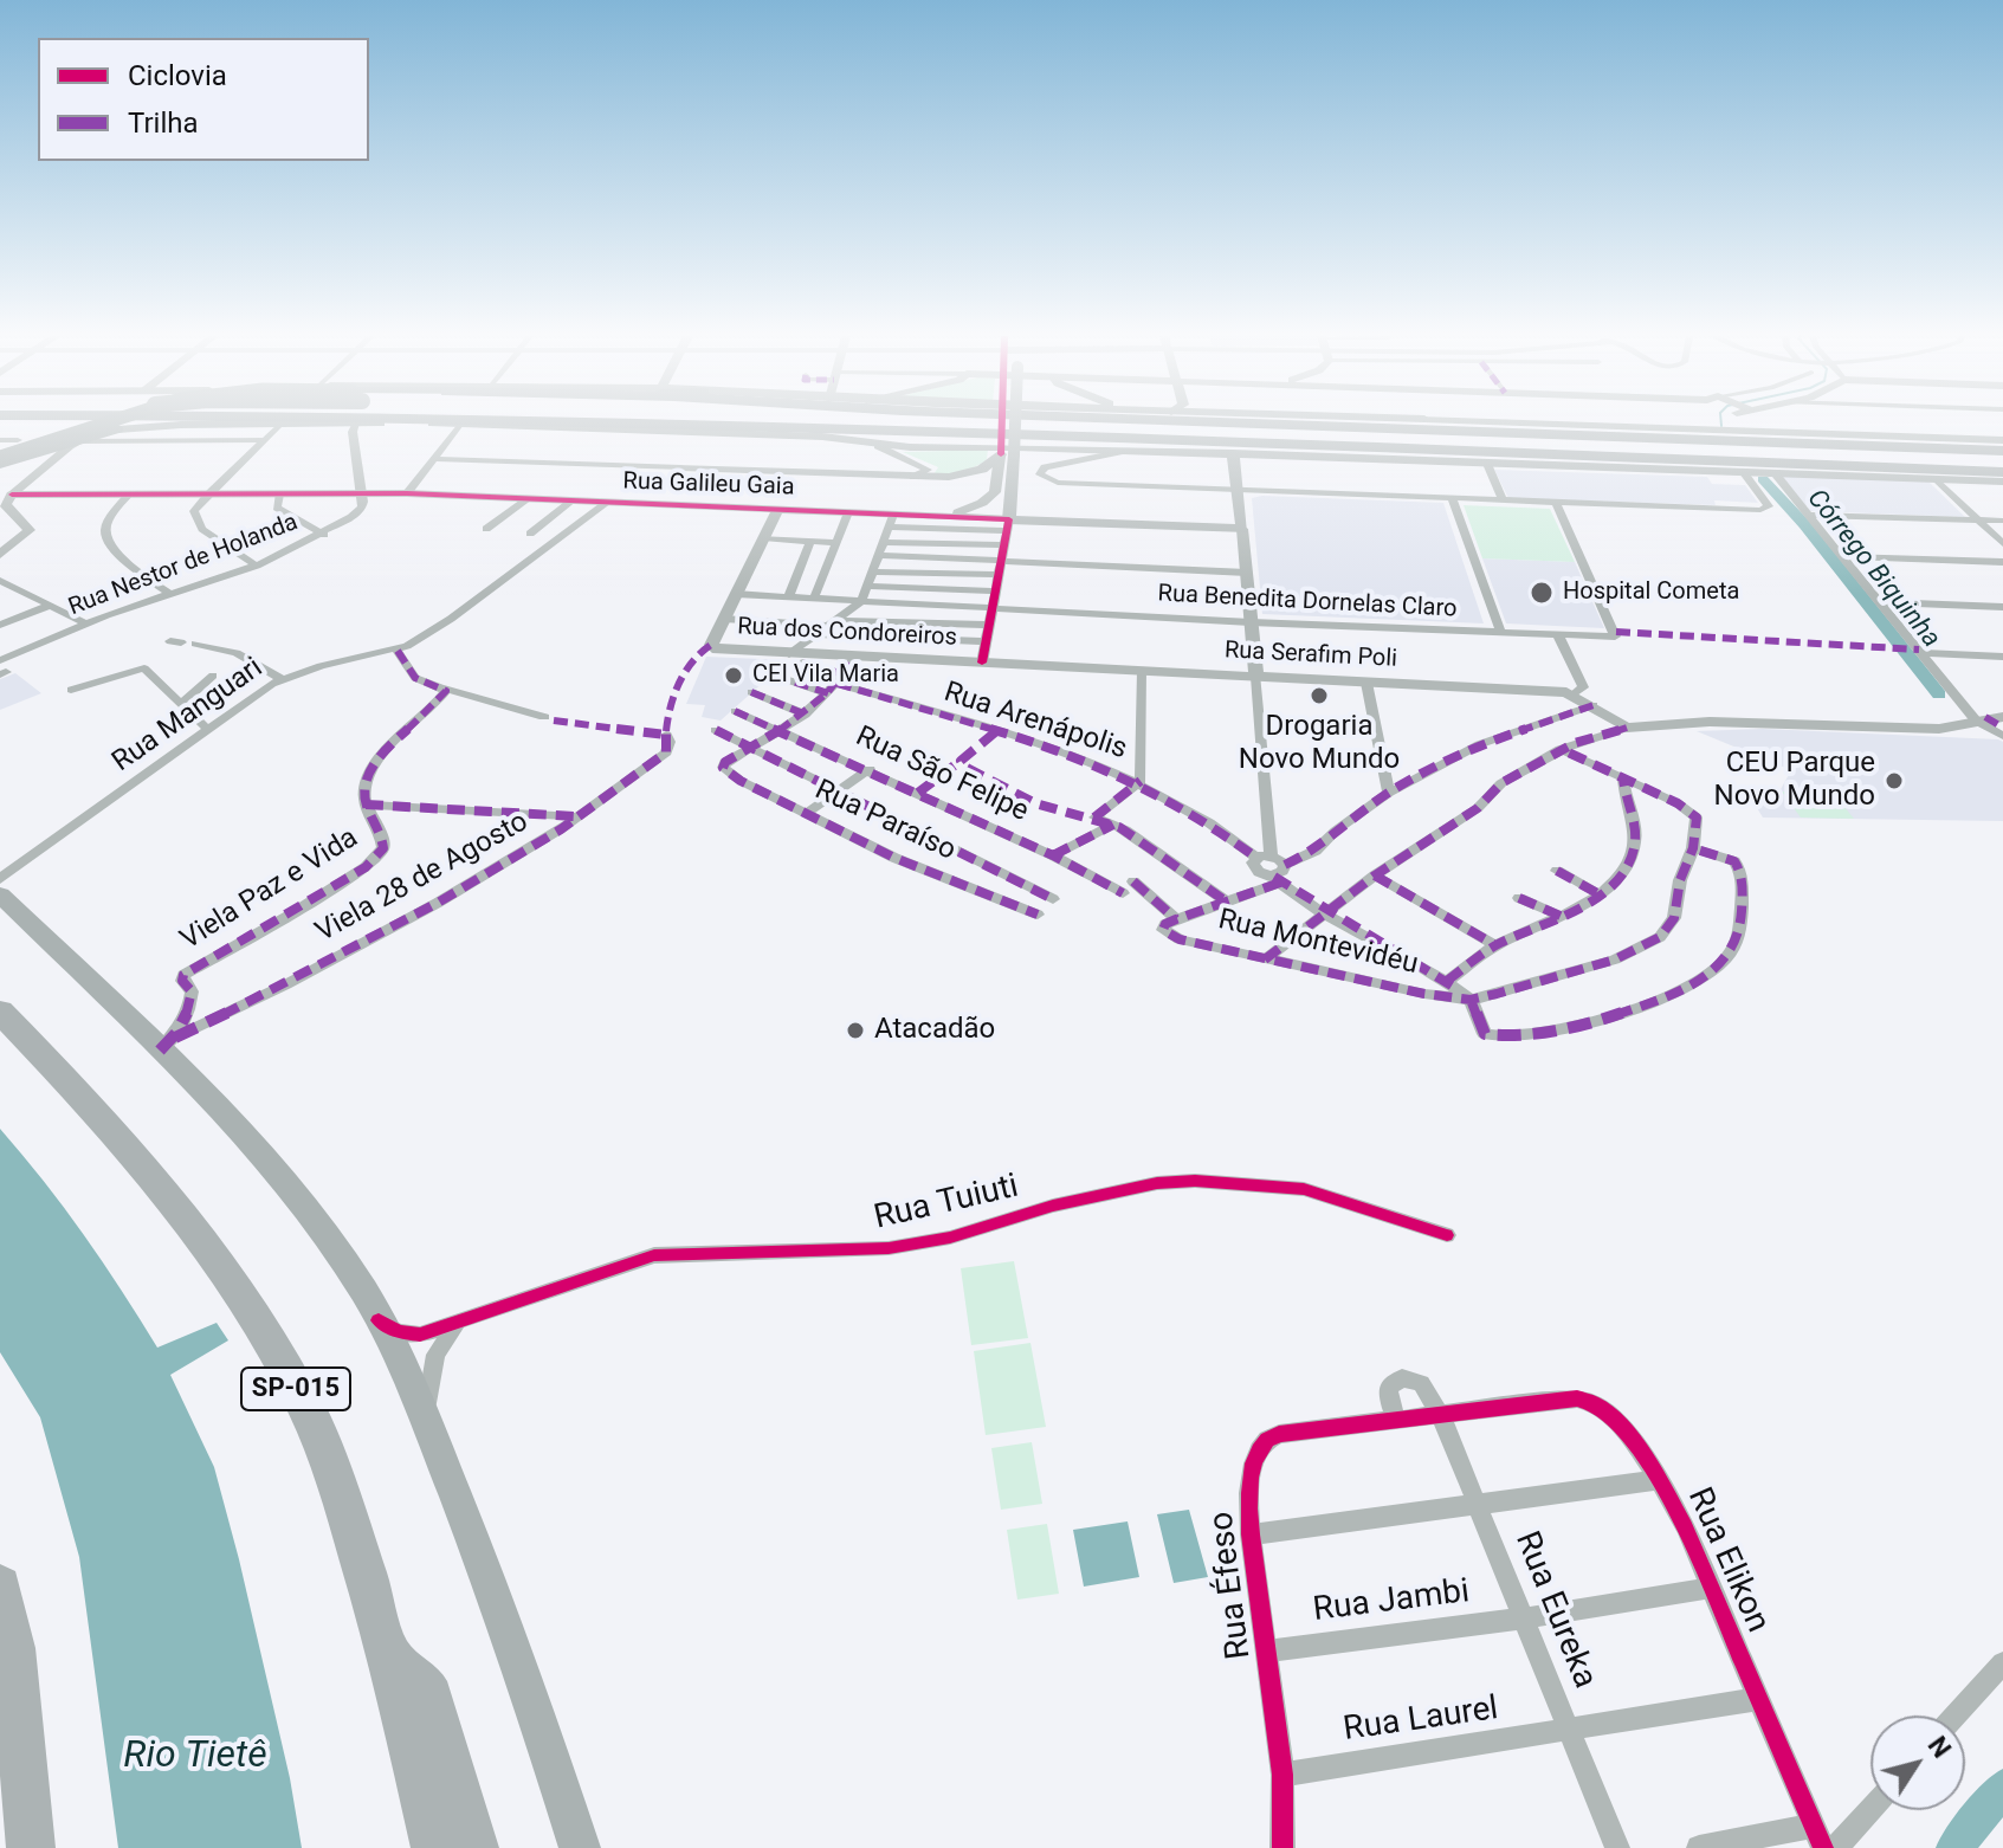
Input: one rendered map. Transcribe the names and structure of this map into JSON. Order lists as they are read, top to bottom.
{
  "streets": {
    "highway": ["SP-015"],
    "main road": ["Rua Galileu Gaia"],
    "street": [
      "Rua Nestor de Holanda",
      "Rua Benedita Dornelas Claro",
      "Rua dos Condoreiros",
      "Rua Serafim Poli",
      "Rua Manguari",
      "Rua Arenápolis",
      "Rua São Felipe",
      "Rua Paraíso",
      "Viela 28 de Agosto",
      "Viela Paz e Vida",
      "Rua Montevidéu",
      "Rua Tuiuti",
      "Rua Elikon",
      "Rua Éfeso",
      "Rua Jambi",
      "Rua Eureka",
      "Rua Laurel"
    ]
  },
  "crossings": [
    ["Rua Galileu Gaia", "Rua Nestor de Holanda"],
    ["Rua Galileu Gaia", "Rua Manguari"],
    ["Rua dos Condoreiros", "Rua Serafim Poli"],
    ["Rua São Felipe", "Rua Montevidéu"],
    ["Viela 28 de Agosto", "Viela Paz e Vida"],
    ["Rua Elikon", "Rua Éfeso"],
    ["Rua Elikon", "Rua Jambi"],
    ["Rua Elikon", "Rua Eureka"],
    ["Rua Elikon", "Rua Laurel"],
    ["Rua Éfeso", "Rua Jambi"],
    ["Rua Éfeso", "Rua Eureka"],
    ["Rua Éfeso", "Rua Laurel"],
    ["Rua Jambi", "Rua Eureka"],
    ["Rua Eureka", "Rua Laurel"]
  ],
  "water": ["Córrego Biquinha", "Rio Tietê"],
  "places": [
    "Hospital Cometa",
    "CEI Vila Maria",
    "Drogaria Novo Mundo",
    "CEU Parque Novo Mundo",
    "Atacadão"
  ],
  "legend": ["Ciclovia", "Trilha"],
  "north": "top right"
}
